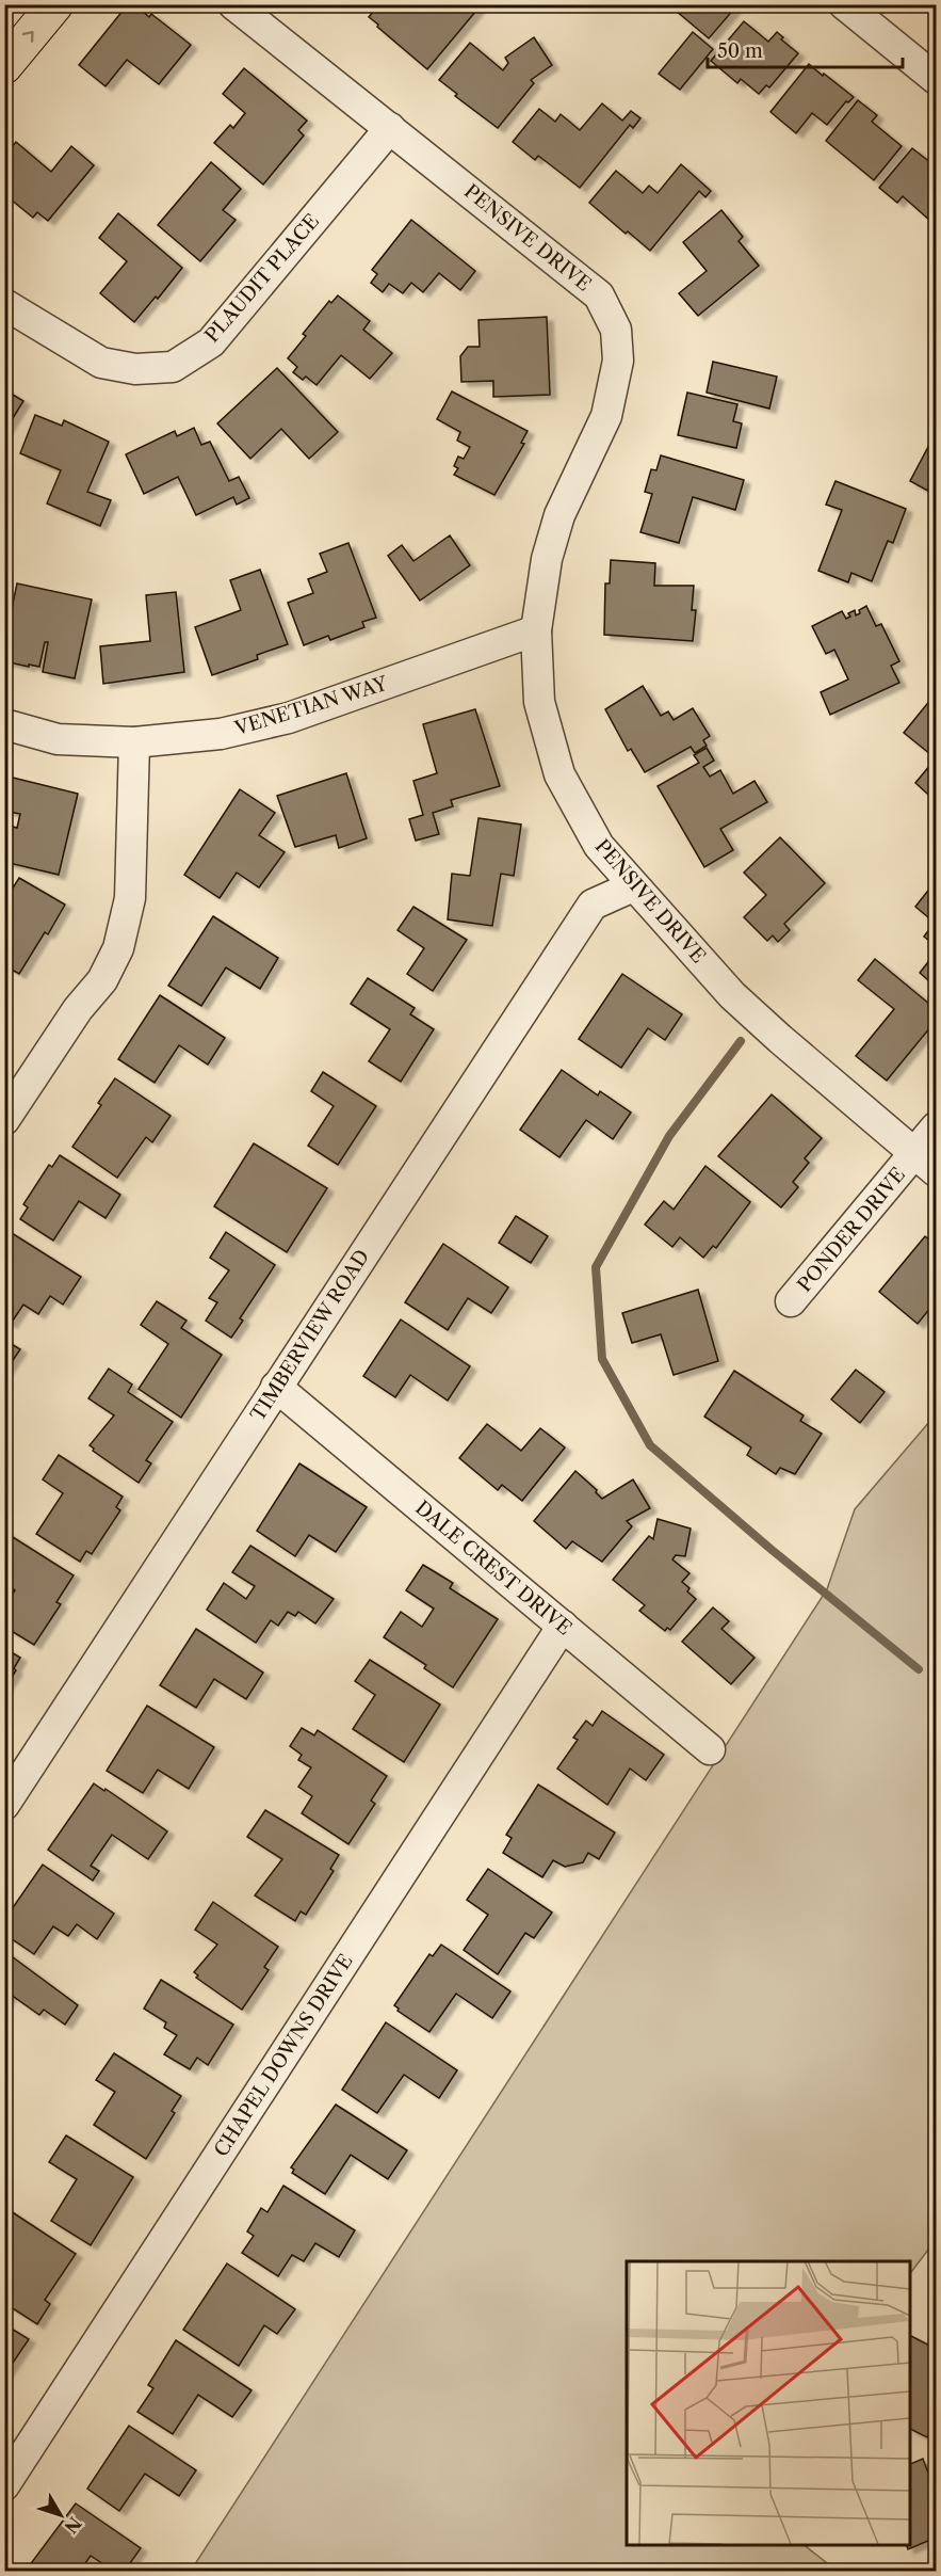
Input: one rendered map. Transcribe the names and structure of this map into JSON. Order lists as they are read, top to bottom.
{
  "streets": {
    "street": [
      "PENSIVE DRIVE",
      "PLAUDIT PLACE",
      "VENETIAN WAY",
      "PONDER DRIVE",
      "TIMBERVIEW ROAD",
      "DALE CREST DRIVE",
      "CHAPEL DOWNS DRIVE"
    ]
  },
  "crossings": [
    ["PENSIVE DRIVE", "PLAUDIT PLACE"],
    ["PENSIVE DRIVE", "VENETIAN WAY"],
    ["PENSIVE DRIVE", "PONDER DRIVE"],
    ["PENSIVE DRIVE", "TIMBERVIEW ROAD"],
    ["TIMBERVIEW ROAD", "DALE CREST DRIVE"],
    ["DALE CREST DRIVE", "CHAPEL DOWNS DRIVE"]
  ],
  "scale_bar": "50 m",
  "north": "bottom right"
}
